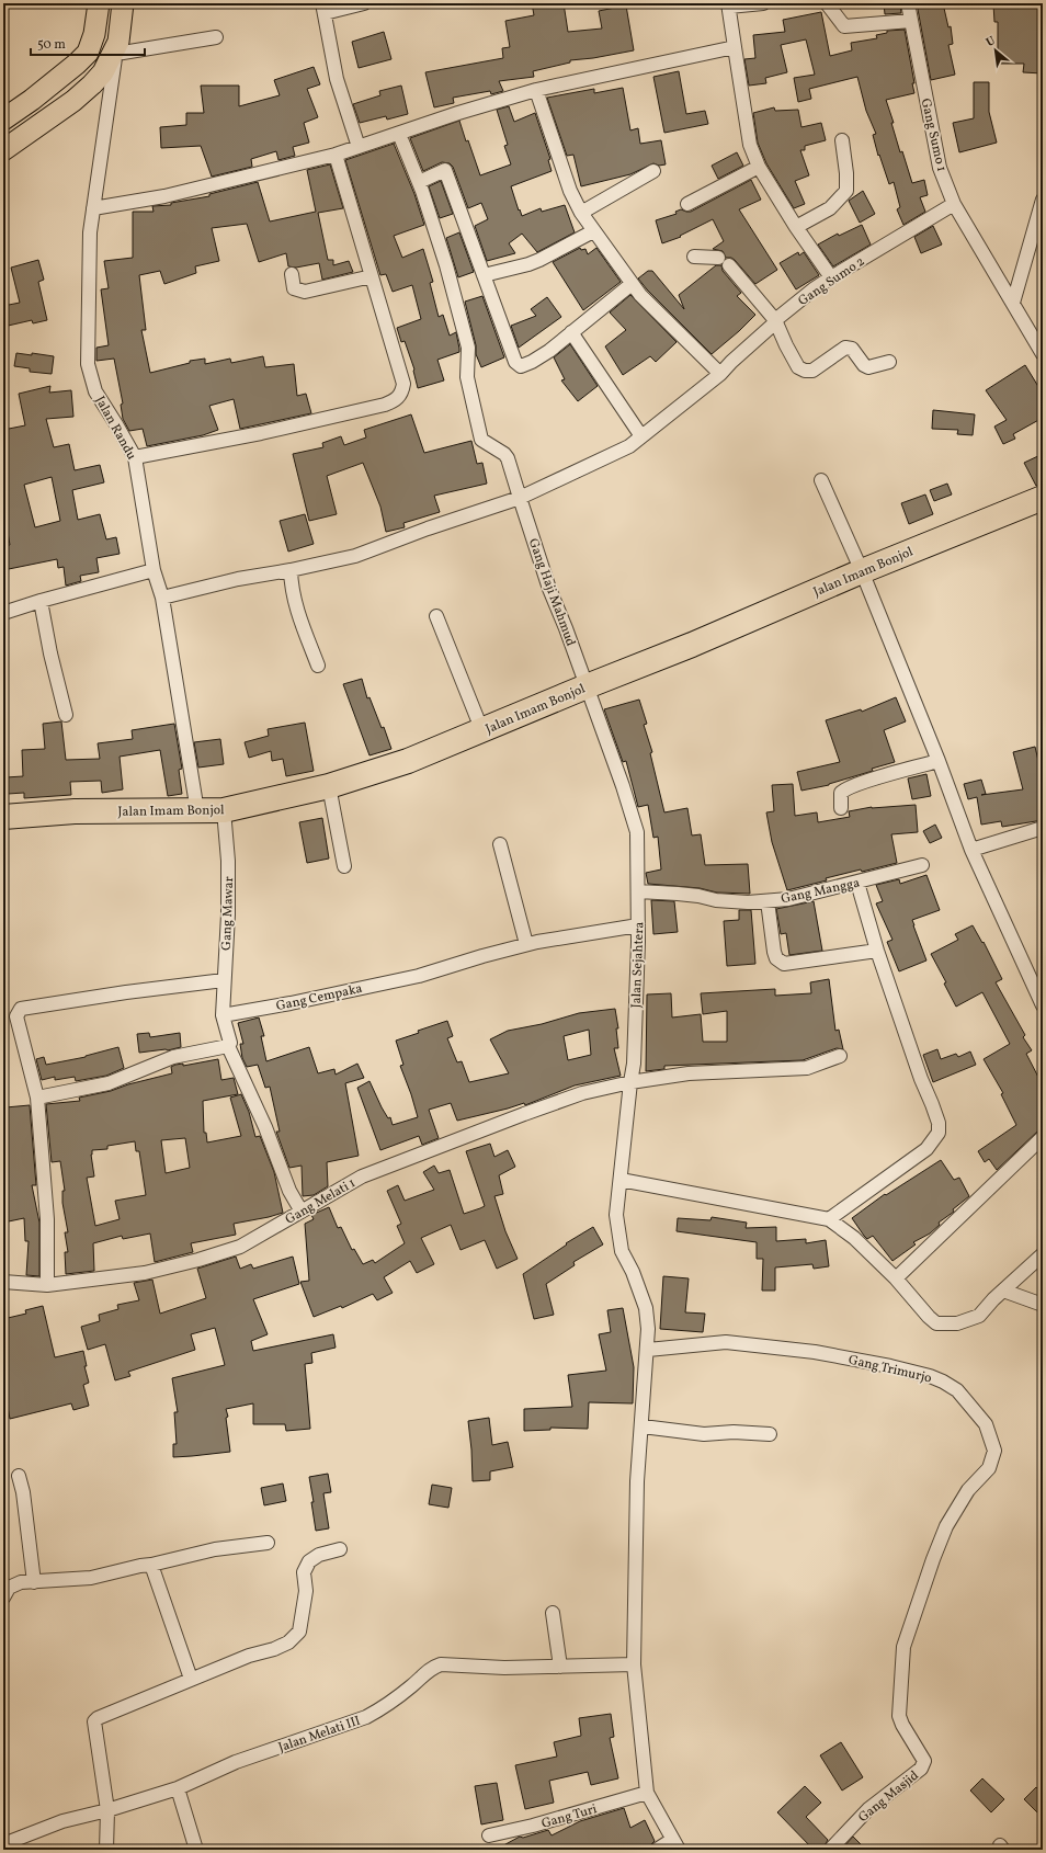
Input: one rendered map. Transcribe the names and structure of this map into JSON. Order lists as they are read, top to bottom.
{
  "streets": {
    "highway": ["Jalan Imam Bonjol"],
    "street": [
      "Gang Sumo 1",
      "Gang Sumo 2",
      "Jalan Randu",
      "Gang Haji Mahmud",
      "Gang Mangga",
      "Gang Mawar",
      "Jalan Sejahtera",
      "Gang Cempaka",
      "Gang Melati 1",
      "Gang Trimurjo",
      "Jalan Melati III",
      "Gang Masjid",
      "Gang Turi"
    ]
  },
  "crossings": [
    ["Gang Sumo 1", "Gang Sumo 2"],
    ["Gang Sumo 2", "Jalan Randu"],
    ["Gang Sumo 2", "Gang Haji Mahmud"],
    ["Jalan Randu", "Jalan Imam Bonjol"],
    ["Jalan Imam Bonjol", "Gang Haji Mahmud"],
    ["Jalan Imam Bonjol", "Gang Mawar"],
    ["Jalan Imam Bonjol", "Jalan Sejahtera"],
    ["Gang Haji Mahmud", "Jalan Sejahtera"],
    ["Gang Mangga", "Jalan Sejahtera"],
    ["Gang Mawar", "Gang Cempaka"],
    ["Jalan Sejahtera", "Gang Cempaka"],
    ["Jalan Sejahtera", "Gang Melati 1"],
    ["Jalan Sejahtera", "Gang Trimurjo"],
    ["Jalan Sejahtera", "Jalan Melati III"],
    ["Jalan Sejahtera", "Gang Turi"],
    ["Gang Trimurjo", "Gang Masjid"]
  ],
  "scale_bar": "50 m",
  "north": "top left"
}
